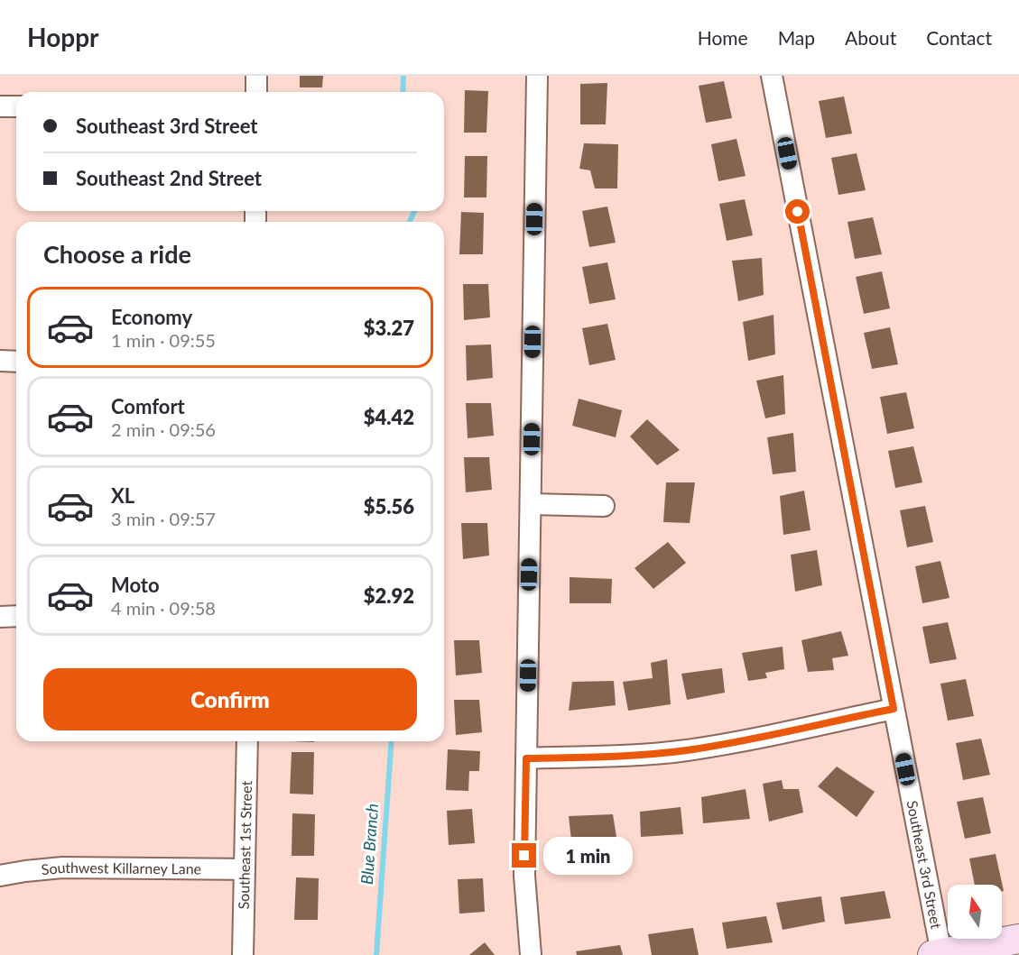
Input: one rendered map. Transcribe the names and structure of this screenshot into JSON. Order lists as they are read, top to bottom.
{
  "streets": {
    "street": ["Southeast 1st Street", "Southeast 3rd Street", "Southwest Killarney Lane"]
  },
  "crossings": [
    ["Southeast 1st Street", "Southwest Killarney Lane"]
  ],
  "water": ["Blue Branch"],
  "north": "top",
  "page": {
    "header": "Hoppr",
    "nav": [
      "Home",
      "Map",
      "About",
      "Contact"
    ],
    "banner": ["Southeast 3rd Street", "Southeast 2nd Street"],
    "heading": "Choose a ride",
    "list": [
      {
        "name": "Economy",
        "note": "1 min · 09:55",
        "value": "$3.27"
      },
      {
        "name": "Comfort",
        "note": "2 min · 09:56",
        "value": "$4.42"
      },
      {
        "name": "XL",
        "note": "3 min · 09:57",
        "value": "$5.56"
      },
      {
        "name": "Moto",
        "note": "4 min · 09:58",
        "value": "$2.92"
      }
    ],
    "buttons": "Confirm",
    "bubble": "1 min"
  }
}
